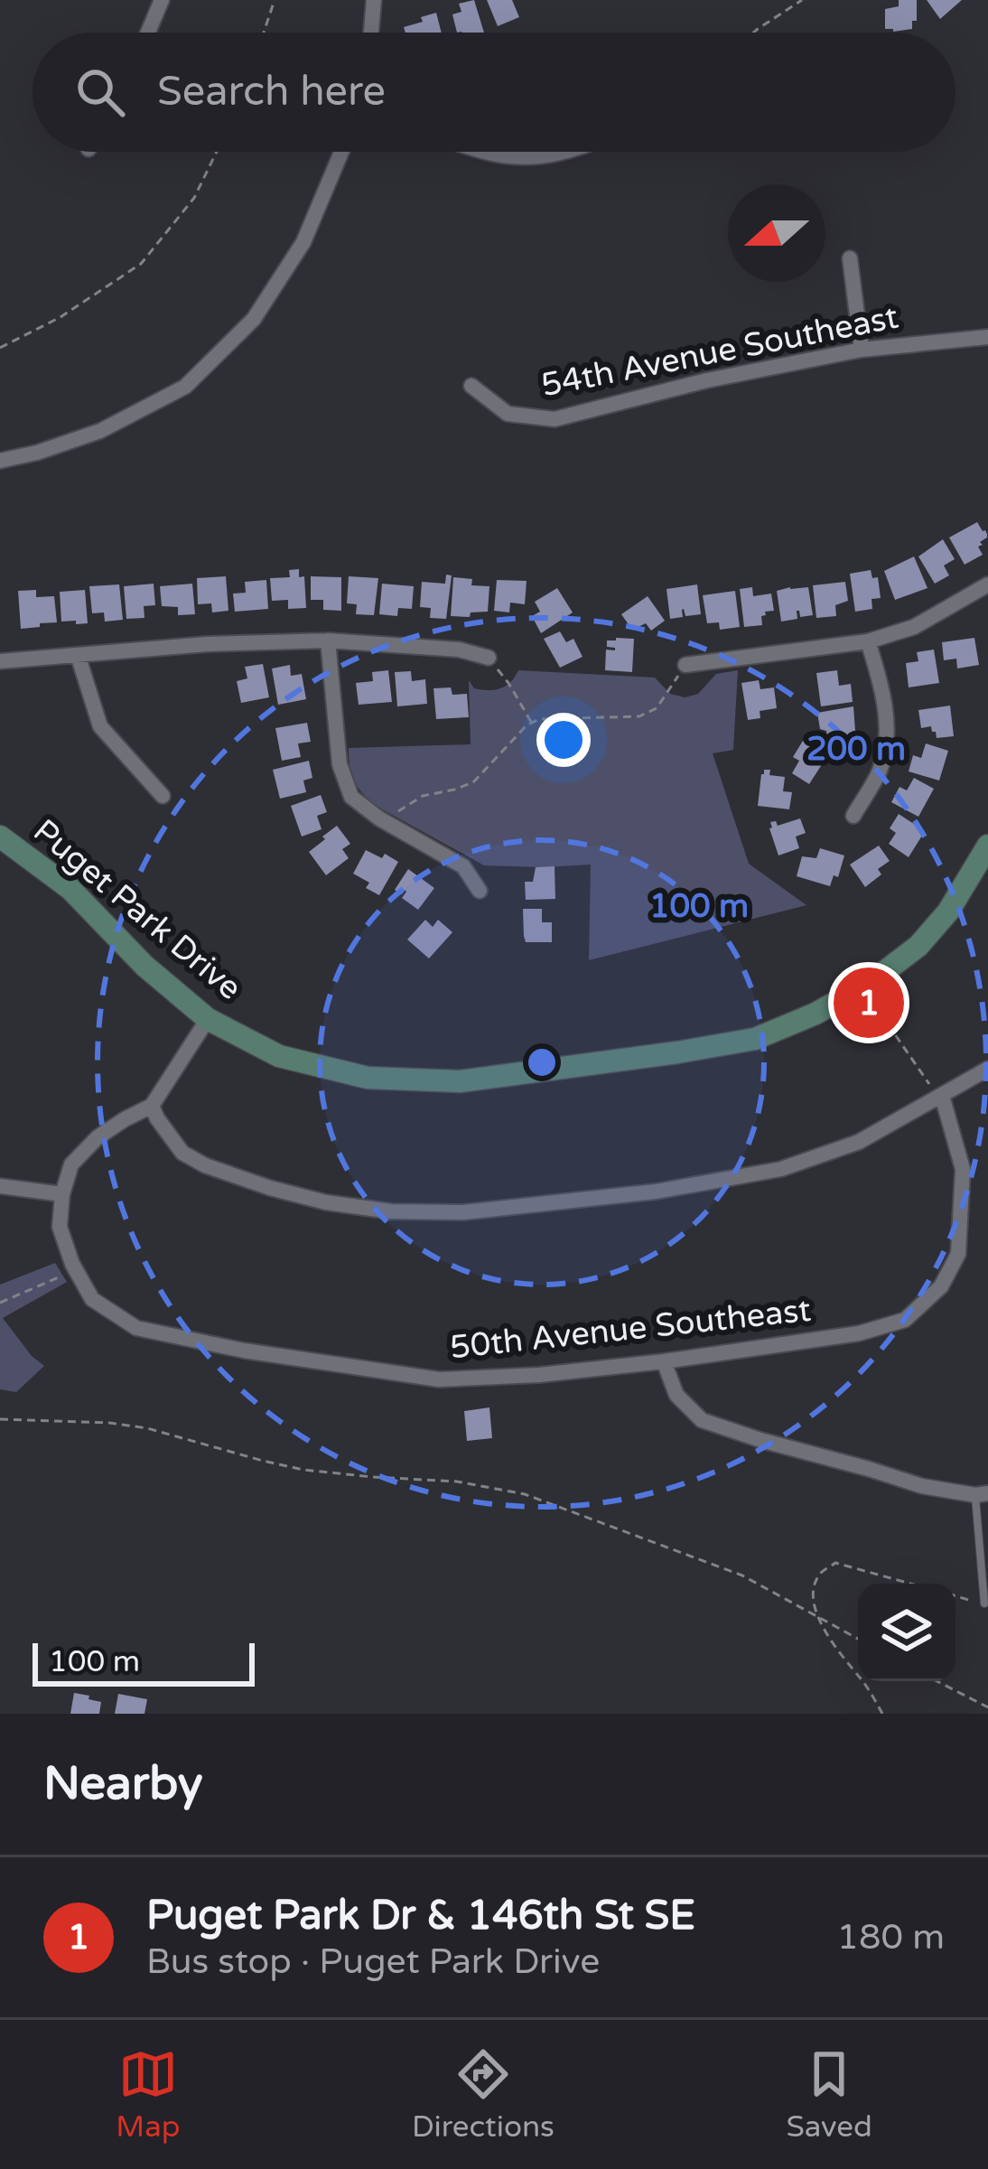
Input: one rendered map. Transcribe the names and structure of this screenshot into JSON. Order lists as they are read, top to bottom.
{
  "streets": {
    "street": ["54th Avenue Southeast", "Puget Park Drive", "50th Avenue Southeast"]
  },
  "scale_bar": "100 m",
  "north": "left",
  "page": {
    "search": "Search here",
    "pins": "1",
    "scale": "100 m",
    "heading": "Nearby",
    "list": [
      {
        "mark": "1",
        "name": "Puget Park Dr & 146th St SE",
        "note": "Bus stop · Puget Park Drive",
        "value": "180 m"
      }
    ],
    "nav": ["Map", "Directions", "Saved"]
  },
  "rings": ["200 m", "100 m"]
}
